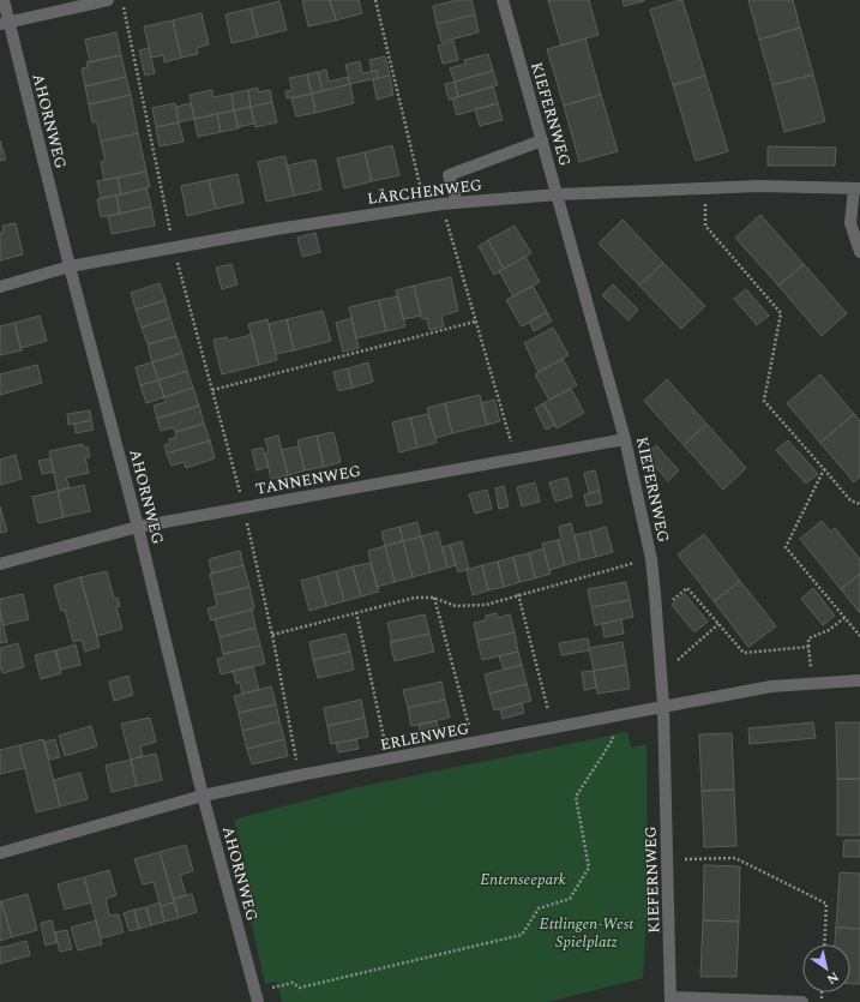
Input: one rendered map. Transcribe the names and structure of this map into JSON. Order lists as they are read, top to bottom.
{
  "streets": {
    "street": [
      "KIEFERNWEG",
      "AHORNWEG",
      "LÄRCHENWEG",
      "TANNENWEG",
      "ERLENWEG"
    ]
  },
  "crossings": [
    ["KIEFERNWEG", "LÄRCHENWEG"],
    ["KIEFERNWEG", "TANNENWEG"],
    ["KIEFERNWEG", "ERLENWEG"],
    ["AHORNWEG", "LÄRCHENWEG"],
    ["AHORNWEG", "TANNENWEG"],
    ["AHORNWEG", "ERLENWEG"]
  ],
  "parks": ["Entenseepark", "Ettlingen-West Spielplatz"],
  "north": "bottom right"
}
